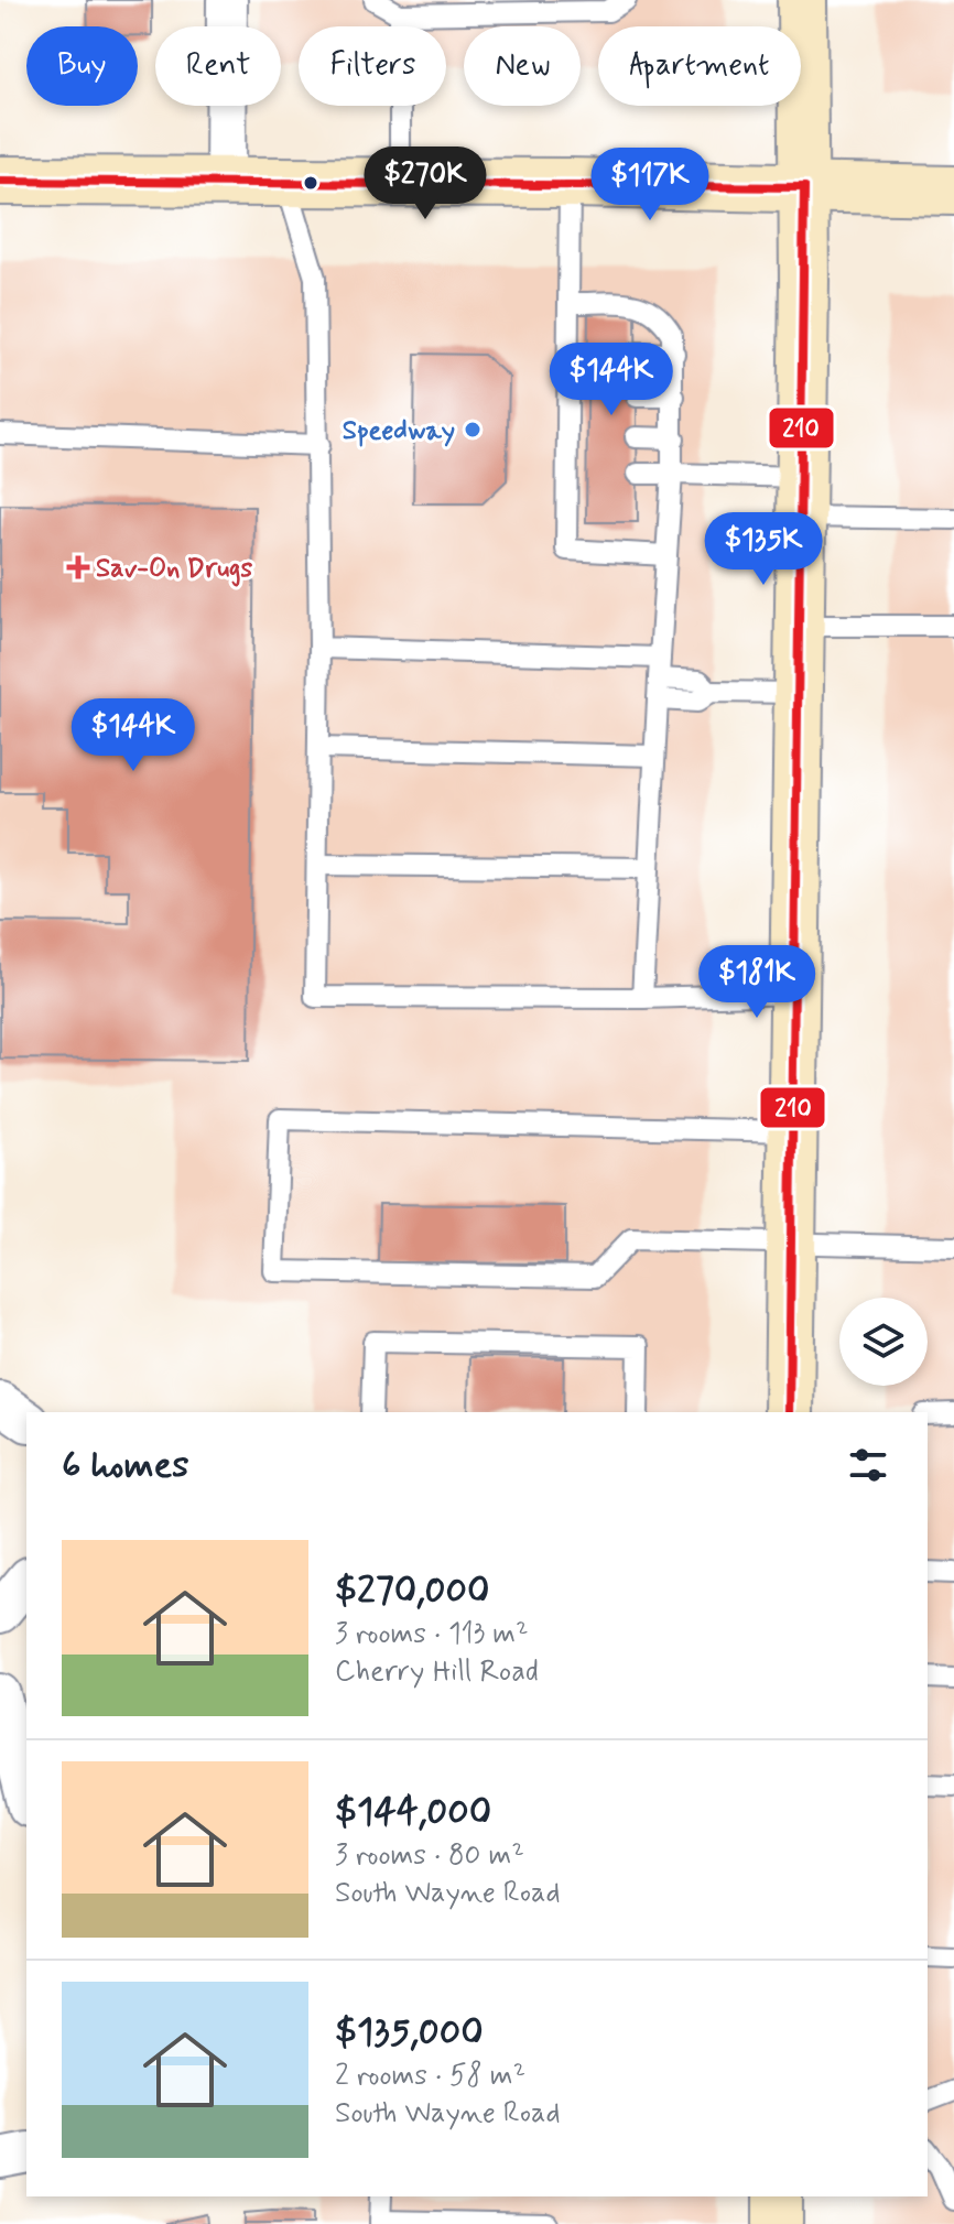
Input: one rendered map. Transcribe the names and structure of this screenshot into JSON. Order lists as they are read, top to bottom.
{
  "places": {
    "other": ["Speedway"],
    "health": ["Sav-On Drugs"]
  },
  "lines": ["transit line 210"],
  "page": {
    "chip": [
      "Buy",
      "Rent",
      "Filters",
      "New",
      "Apartment"
    ],
    "price": [
      "$270K",
      "$117K",
      "$144K",
      "$135K",
      "$144K",
      "$181K"
    ],
    "heading": "6 homes",
    "list": [
      {
        "name": "$270,000",
        "note": "3 rooms · 113 m² · Cherry Hill Road"
      },
      {
        "name": "$144,000",
        "note": "3 rooms · 80 m² · South Wayne Road"
      },
      {
        "name": "$135,000",
        "note": "2 rooms · 58 m² · South Wayne Road"
      }
    ]
  }
}
